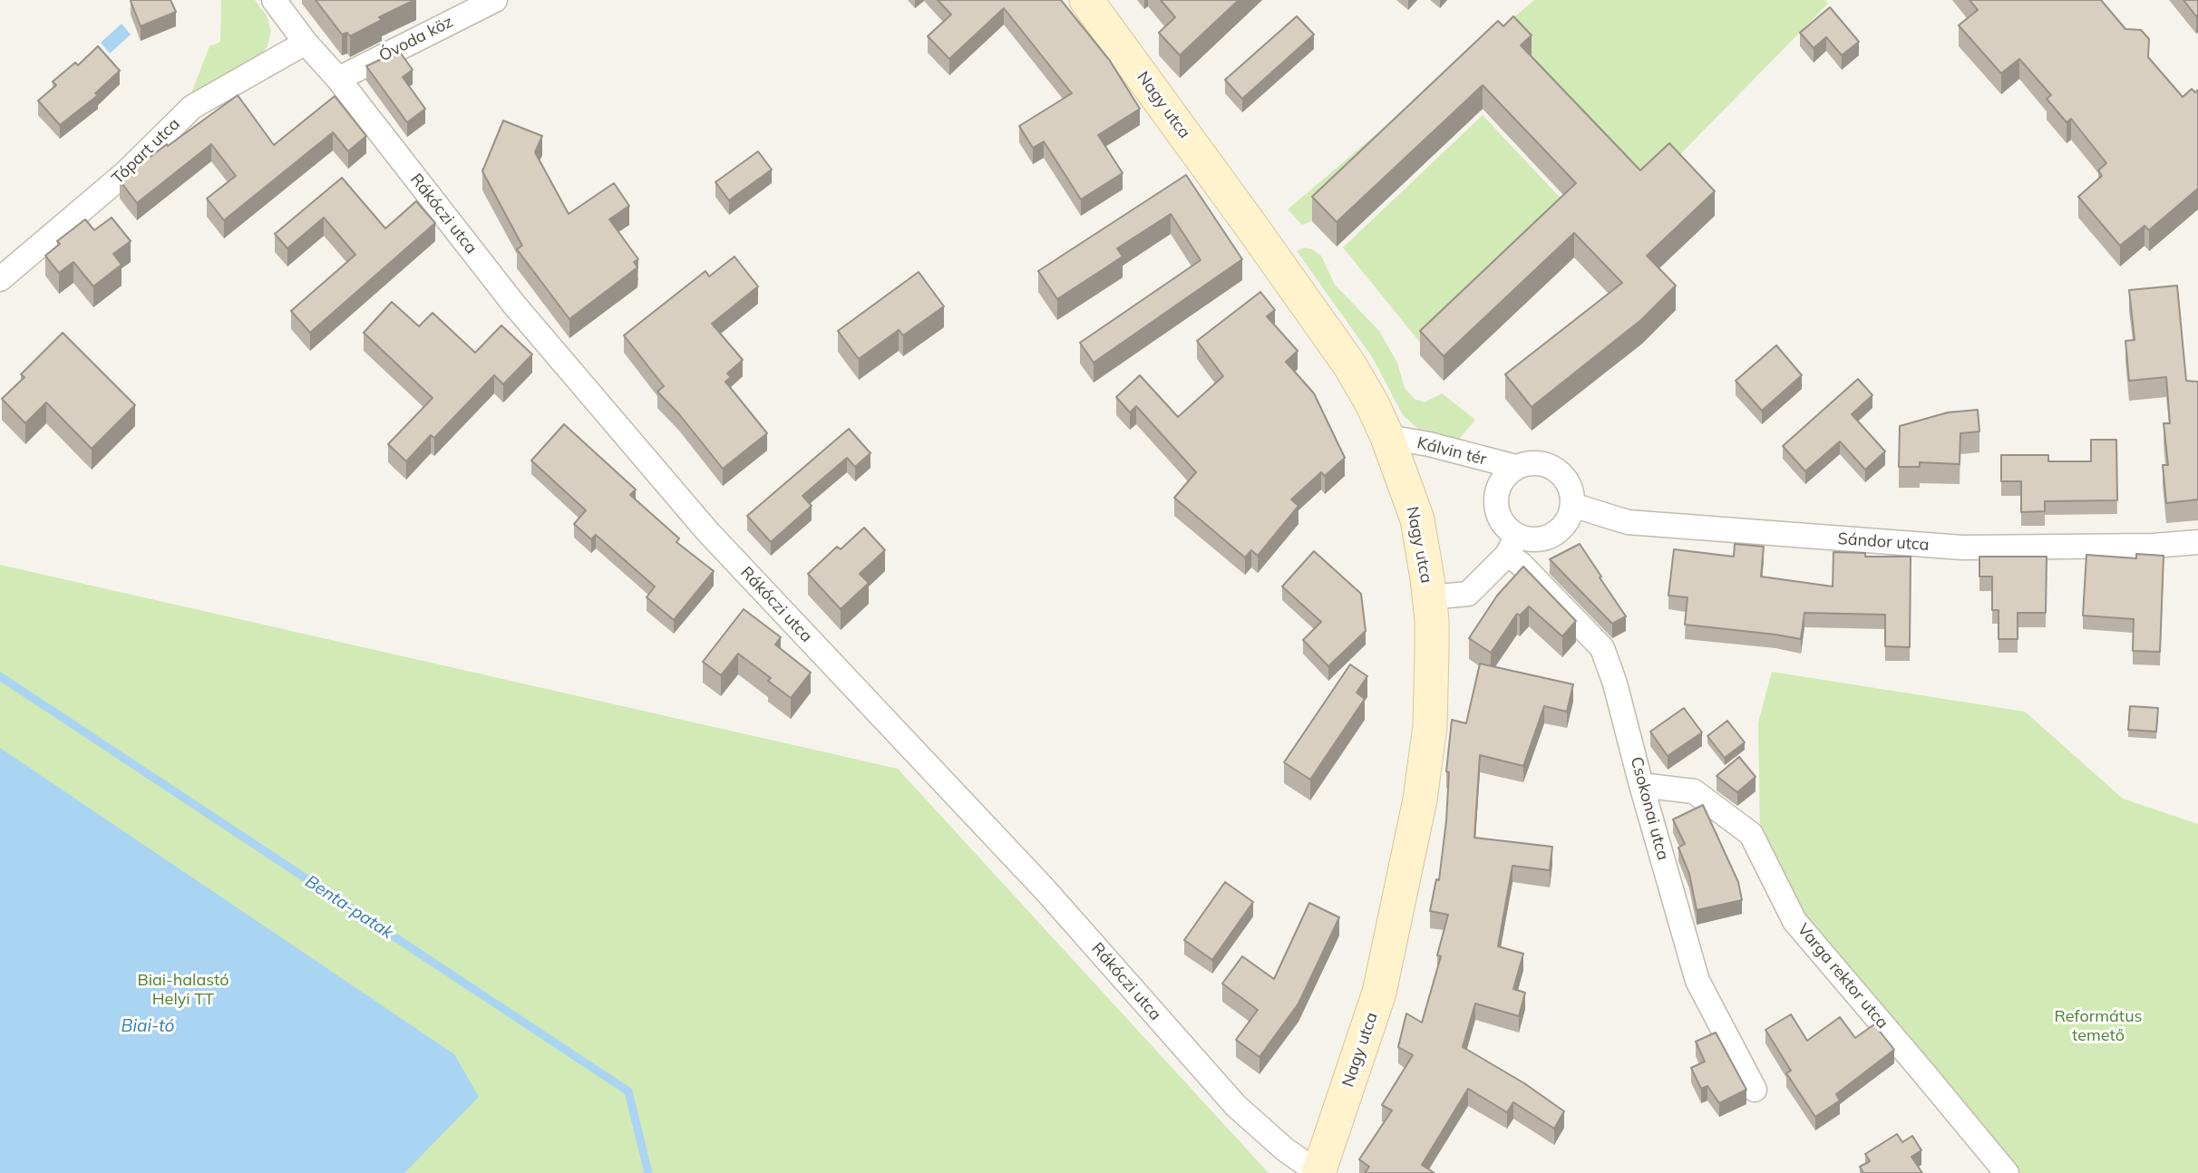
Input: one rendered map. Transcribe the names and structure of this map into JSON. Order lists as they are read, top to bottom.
{
  "streets": {
    "main road": ["Nagy utca"],
    "street": [
      "Óvoda köz",
      "Tópart utca",
      "Rákóczi utca",
      "Kálvin tér",
      "Sándor utca",
      "Csokonai utca",
      "Varga rektor utca"
    ]
  },
  "crossings": [
    ["Óvoda köz", "Rákóczi utca"],
    ["Nagy utca", "Rákóczi utca"],
    ["Nagy utca", "Kálvin tér"],
    ["Tópart utca", "Rákóczi utca"],
    ["Kálvin tér", "Sándor utca"],
    ["Kálvin tér", "Csokonai utca"],
    ["Sándor utca", "Csokonai utca"],
    ["Csokonai utca", "Varga rektor utca"]
  ],
  "water": ["Benta-patak", "Biai-tó"],
  "parks": ["Biai-halastó Helyi TT", "Református temető"]
}
